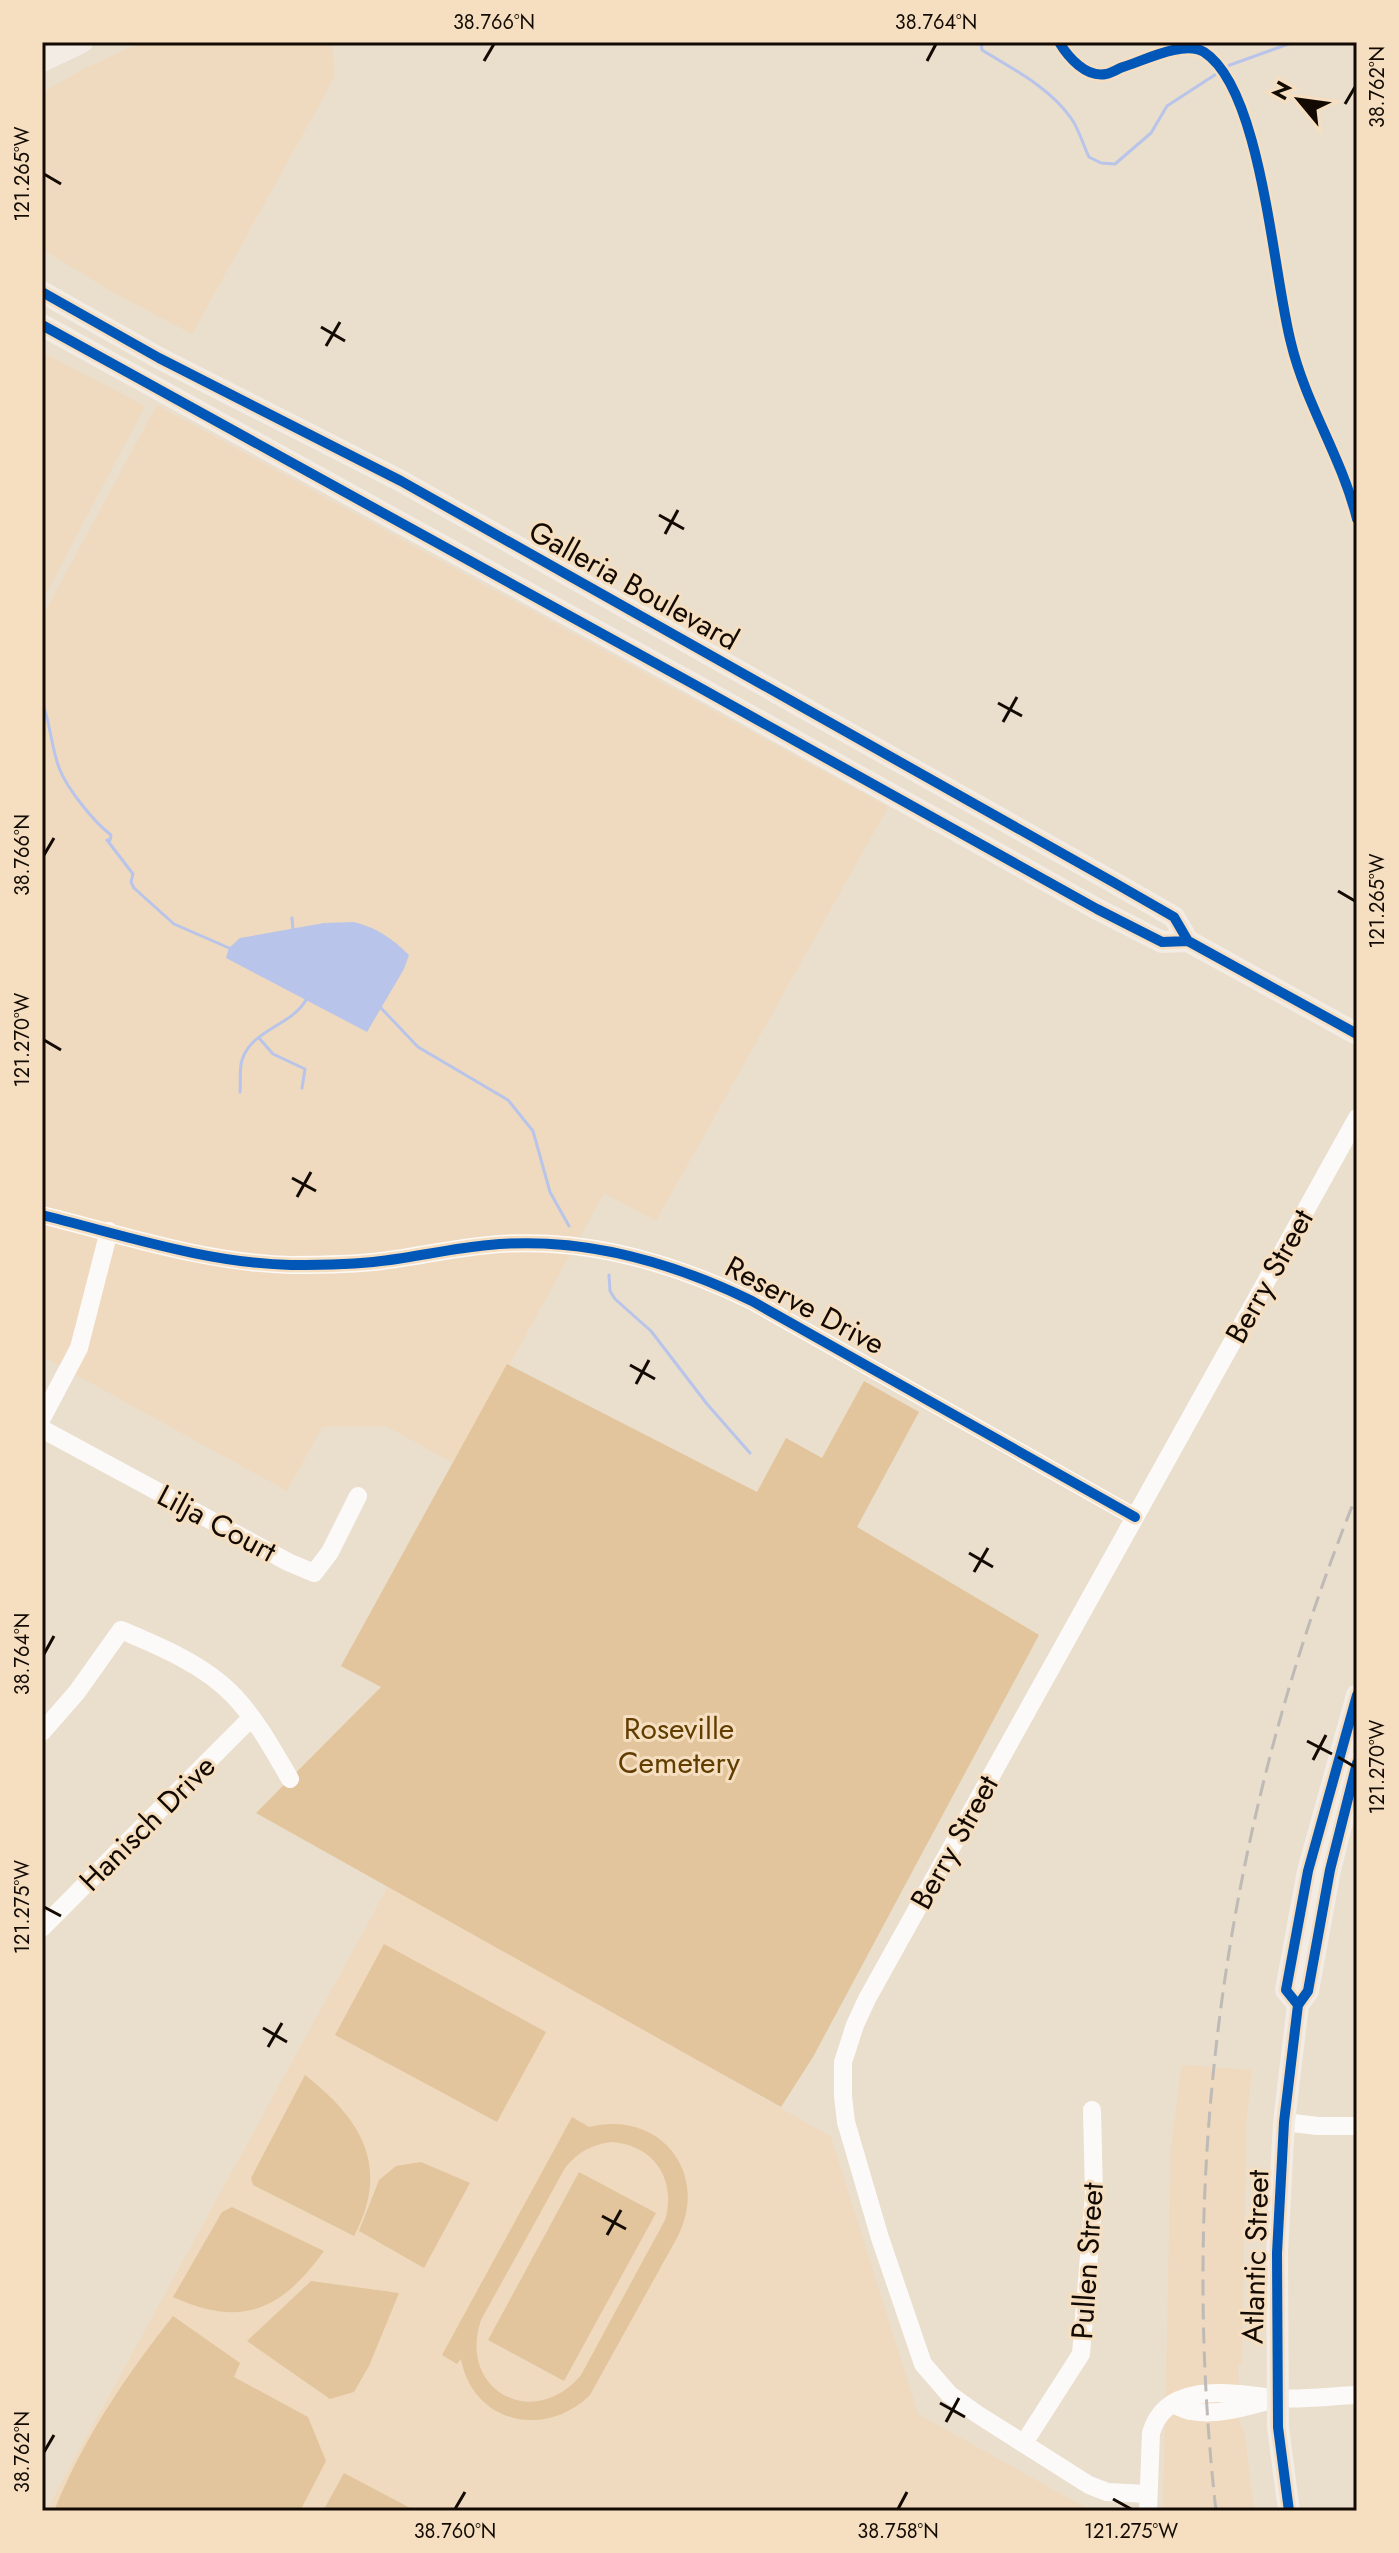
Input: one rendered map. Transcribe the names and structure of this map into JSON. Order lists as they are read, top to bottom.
{
  "streets": {
    "main road": ["Galleria Boulevard", "Atlantic Street"],
    "street": [
      "Berry Street",
      "Reserve Drive",
      "Lilja Court",
      "Hanisch Drive",
      "Pullen Street"
    ]
  },
  "crossings": [
    ["Berry Street", "Reserve Drive"],
    ["Berry Street", "Pullen Street"]
  ],
  "parks": ["Roseville Cemetery"],
  "north": "top left",
  "coordinates": [
    "38.766°N",
    "38.764°N",
    "38.762°N",
    "121.265°W",
    "121.270°W",
    "121.275°W",
    "38.760°N",
    "38.758°N"
  ]
}
